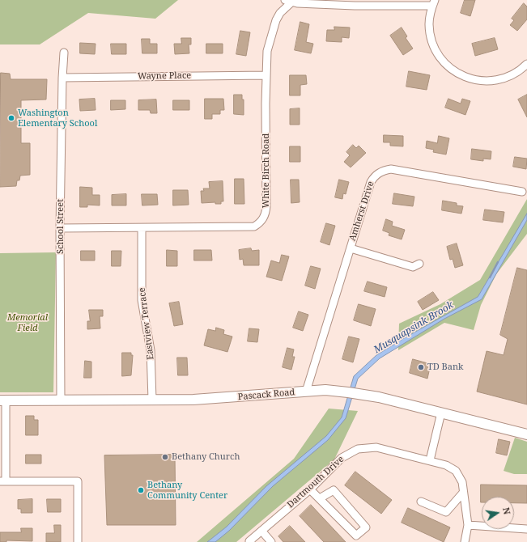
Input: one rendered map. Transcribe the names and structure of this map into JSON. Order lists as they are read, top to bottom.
{
  "streets": {
    "street": [
      "Wayne Place",
      "White Birch Road",
      "Amherst Drive",
      "School Street",
      "Eastview Terrace",
      "Pascack Road",
      "Dartmouth Drive"
    ]
  },
  "crossings": [
    ["Wayne Place", "White Birch Road"],
    ["Wayne Place", "School Street"],
    ["White Birch Road", "School Street"],
    ["White Birch Road", "Eastview Terrace"],
    ["Amherst Drive", "Pascack Road"],
    ["School Street", "Pascack Road"],
    ["Eastview Terrace", "Pascack Road"]
  ],
  "water": ["Musquapsink Brook"],
  "parks": ["Memorial Field"],
  "places": [
    "Washington Elementary School",
    "TD Bank",
    "Bethany Church",
    "Bethany Community Center"
  ],
  "north": "right"
}
